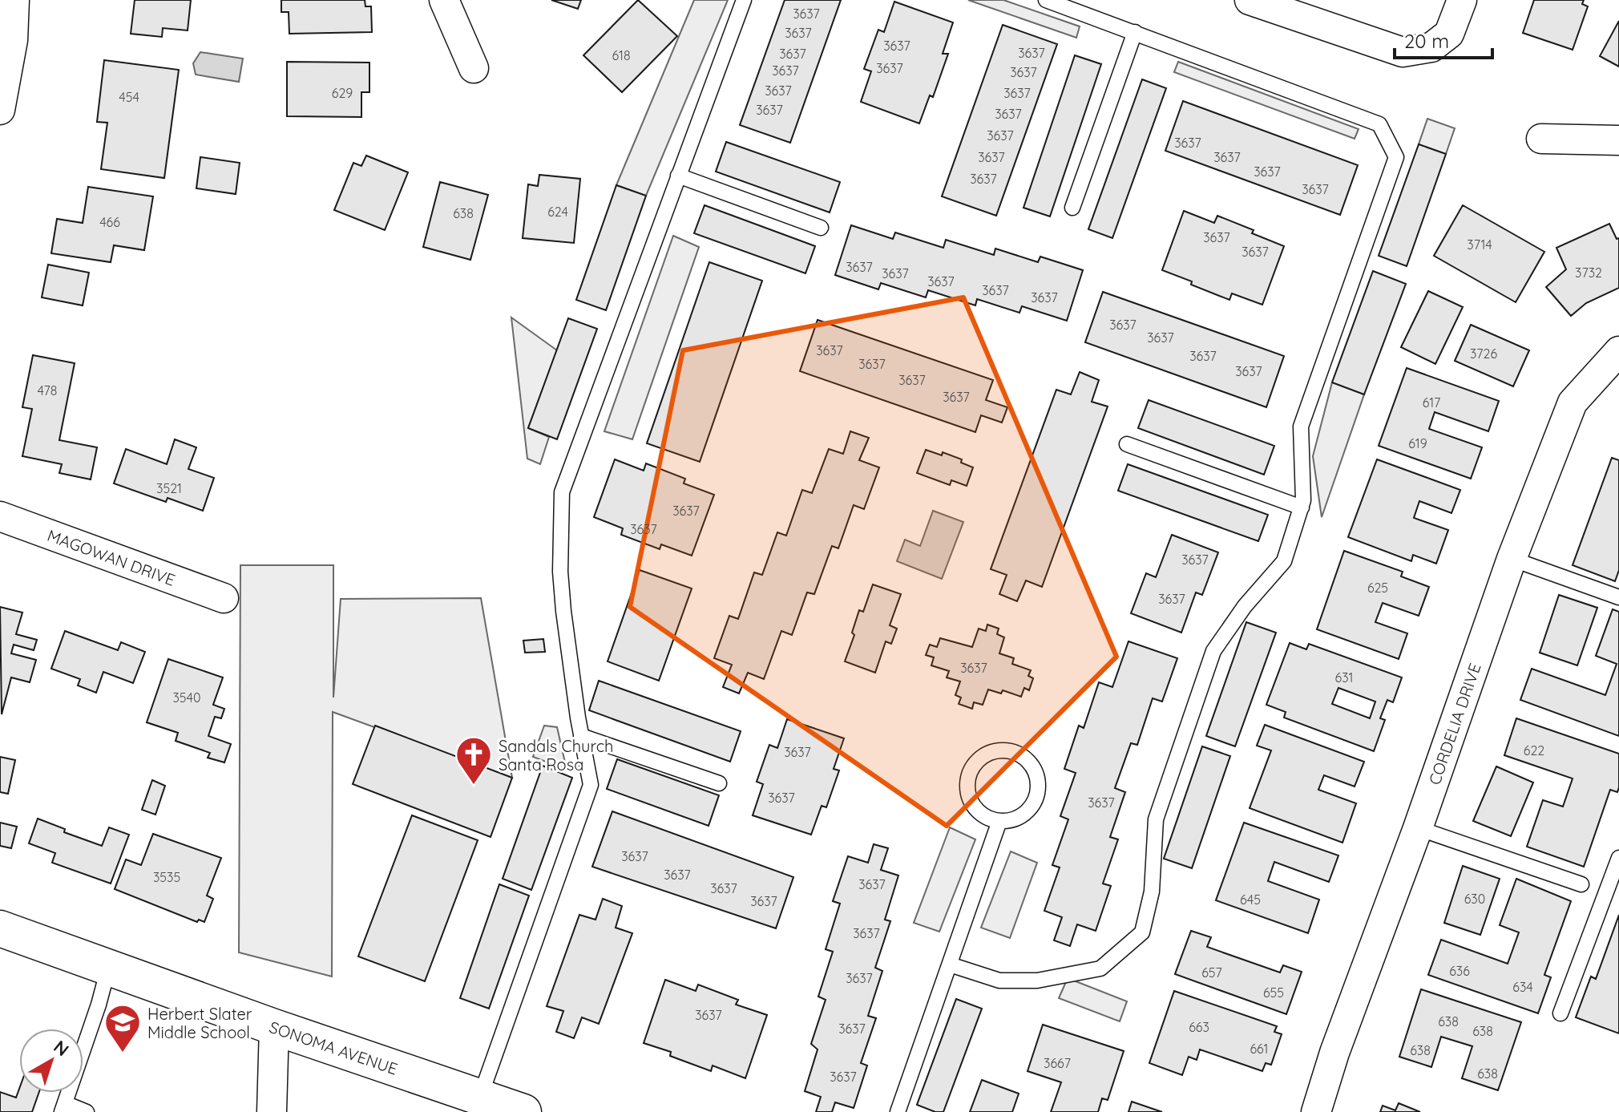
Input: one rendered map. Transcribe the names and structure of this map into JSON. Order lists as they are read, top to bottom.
{
  "streets": {
    "street": ["MAGOWAN DRIVE", "CORDELIA DRIVE", "SONOMA AVENUE"]
  },
  "places": {
    "church": ["Sandals Church Santa Rosa"],
    "school or university": ["Herbert Slater Middle School"]
  },
  "house_numbers": [
    "3637",
    "3637",
    "3637",
    "3637",
    "3637",
    "618",
    "3637",
    "3637",
    "3637",
    "3637",
    "629",
    "3637",
    "454",
    "3637",
    "3637",
    "3637",
    "3637",
    "3637",
    "3637",
    "3637",
    "3637",
    "3637",
    "624",
    "638",
    "466",
    "3637",
    "3714",
    "3637",
    "3637",
    "3732",
    "3637",
    "3637",
    "3637",
    "3637",
    "3637",
    "3637",
    "3637",
    "3726",
    "3637",
    "3637",
    "3637",
    "3637",
    "478",
    "3637",
    "617",
    "619",
    "3521",
    "3637",
    "3637",
    "3637",
    "625",
    "3637",
    "3637",
    "631",
    "3540",
    "622",
    "3637",
    "3637",
    "3637",
    "3637",
    "3637",
    "3535",
    "3637",
    "3637",
    "630",
    "645",
    "3637",
    "3637",
    "636",
    "657",
    "3637",
    "634",
    "655",
    "3637",
    "638",
    "663",
    "3637",
    "638",
    "661",
    "638",
    "3667",
    "638",
    "3637"
  ],
  "scale_bar": "20 m",
  "north": "top right"
}
